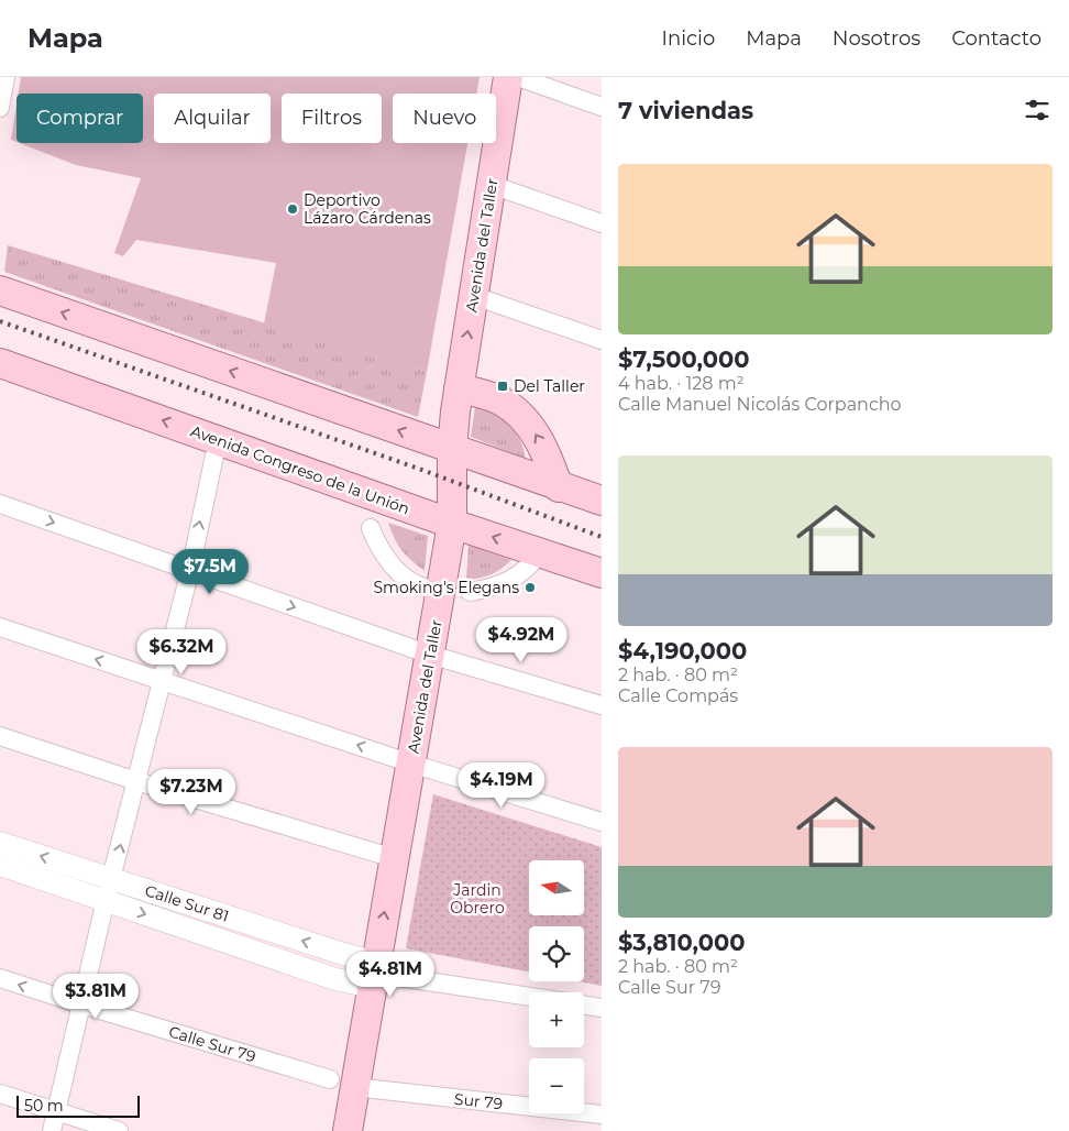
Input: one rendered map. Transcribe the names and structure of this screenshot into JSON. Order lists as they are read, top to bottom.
{
  "streets": {
    "main road": ["Avenida del Taller", "Avenida Congreso de la Unión"],
    "street": ["Calle Sur 81", "Calle Sur 79", "Sur 79"]
  },
  "crossings": [
    ["Avenida del Taller", "Avenida Congreso de la Unión"],
    ["Avenida del Taller", "Calle Sur 81"],
    ["Avenida del Taller", "Calle Sur 79"],
    ["Avenida del Taller", "Sur 79"],
    ["Calle Sur 79", "Sur 79"]
  ],
  "parks": ["Jardin Obrero"],
  "places": {
    "other": ["Deportivo Lázaro Cárdenas", "Smoking's Elegans"],
    "transit": ["Del Taller"]
  },
  "scale_bar": "50 m",
  "north": "left",
  "page": {
    "header": "Mapa",
    "nav": [
      "Inicio",
      "Mapa",
      "Nosotros",
      "Contacto"
    ],
    "heading": "7 viviendas",
    "chip": [
      "Comprar",
      "Alquilar",
      "Filtros",
      "Nuevo"
    ],
    "list": [
      {
        "name": "$7,500,000",
        "note": "4 hab. · 128 m² · Calle Manuel Nicolás Corpancho"
      },
      {
        "name": "$4,190,000",
        "note": "2 hab. · 80 m² · Calle Compás"
      },
      {
        "name": "$3,810,000",
        "note": "2 hab. · 80 m² · Calle Sur 79"
      }
    ],
    "price": [
      "$7.5M",
      "$4.92M",
      "$6.32M",
      "$4.19M",
      "$7.23M",
      "$4.81M",
      "$3.81M"
    ],
    "map_buttons": ["+", "−"],
    "scale": "50 m"
  }
}
